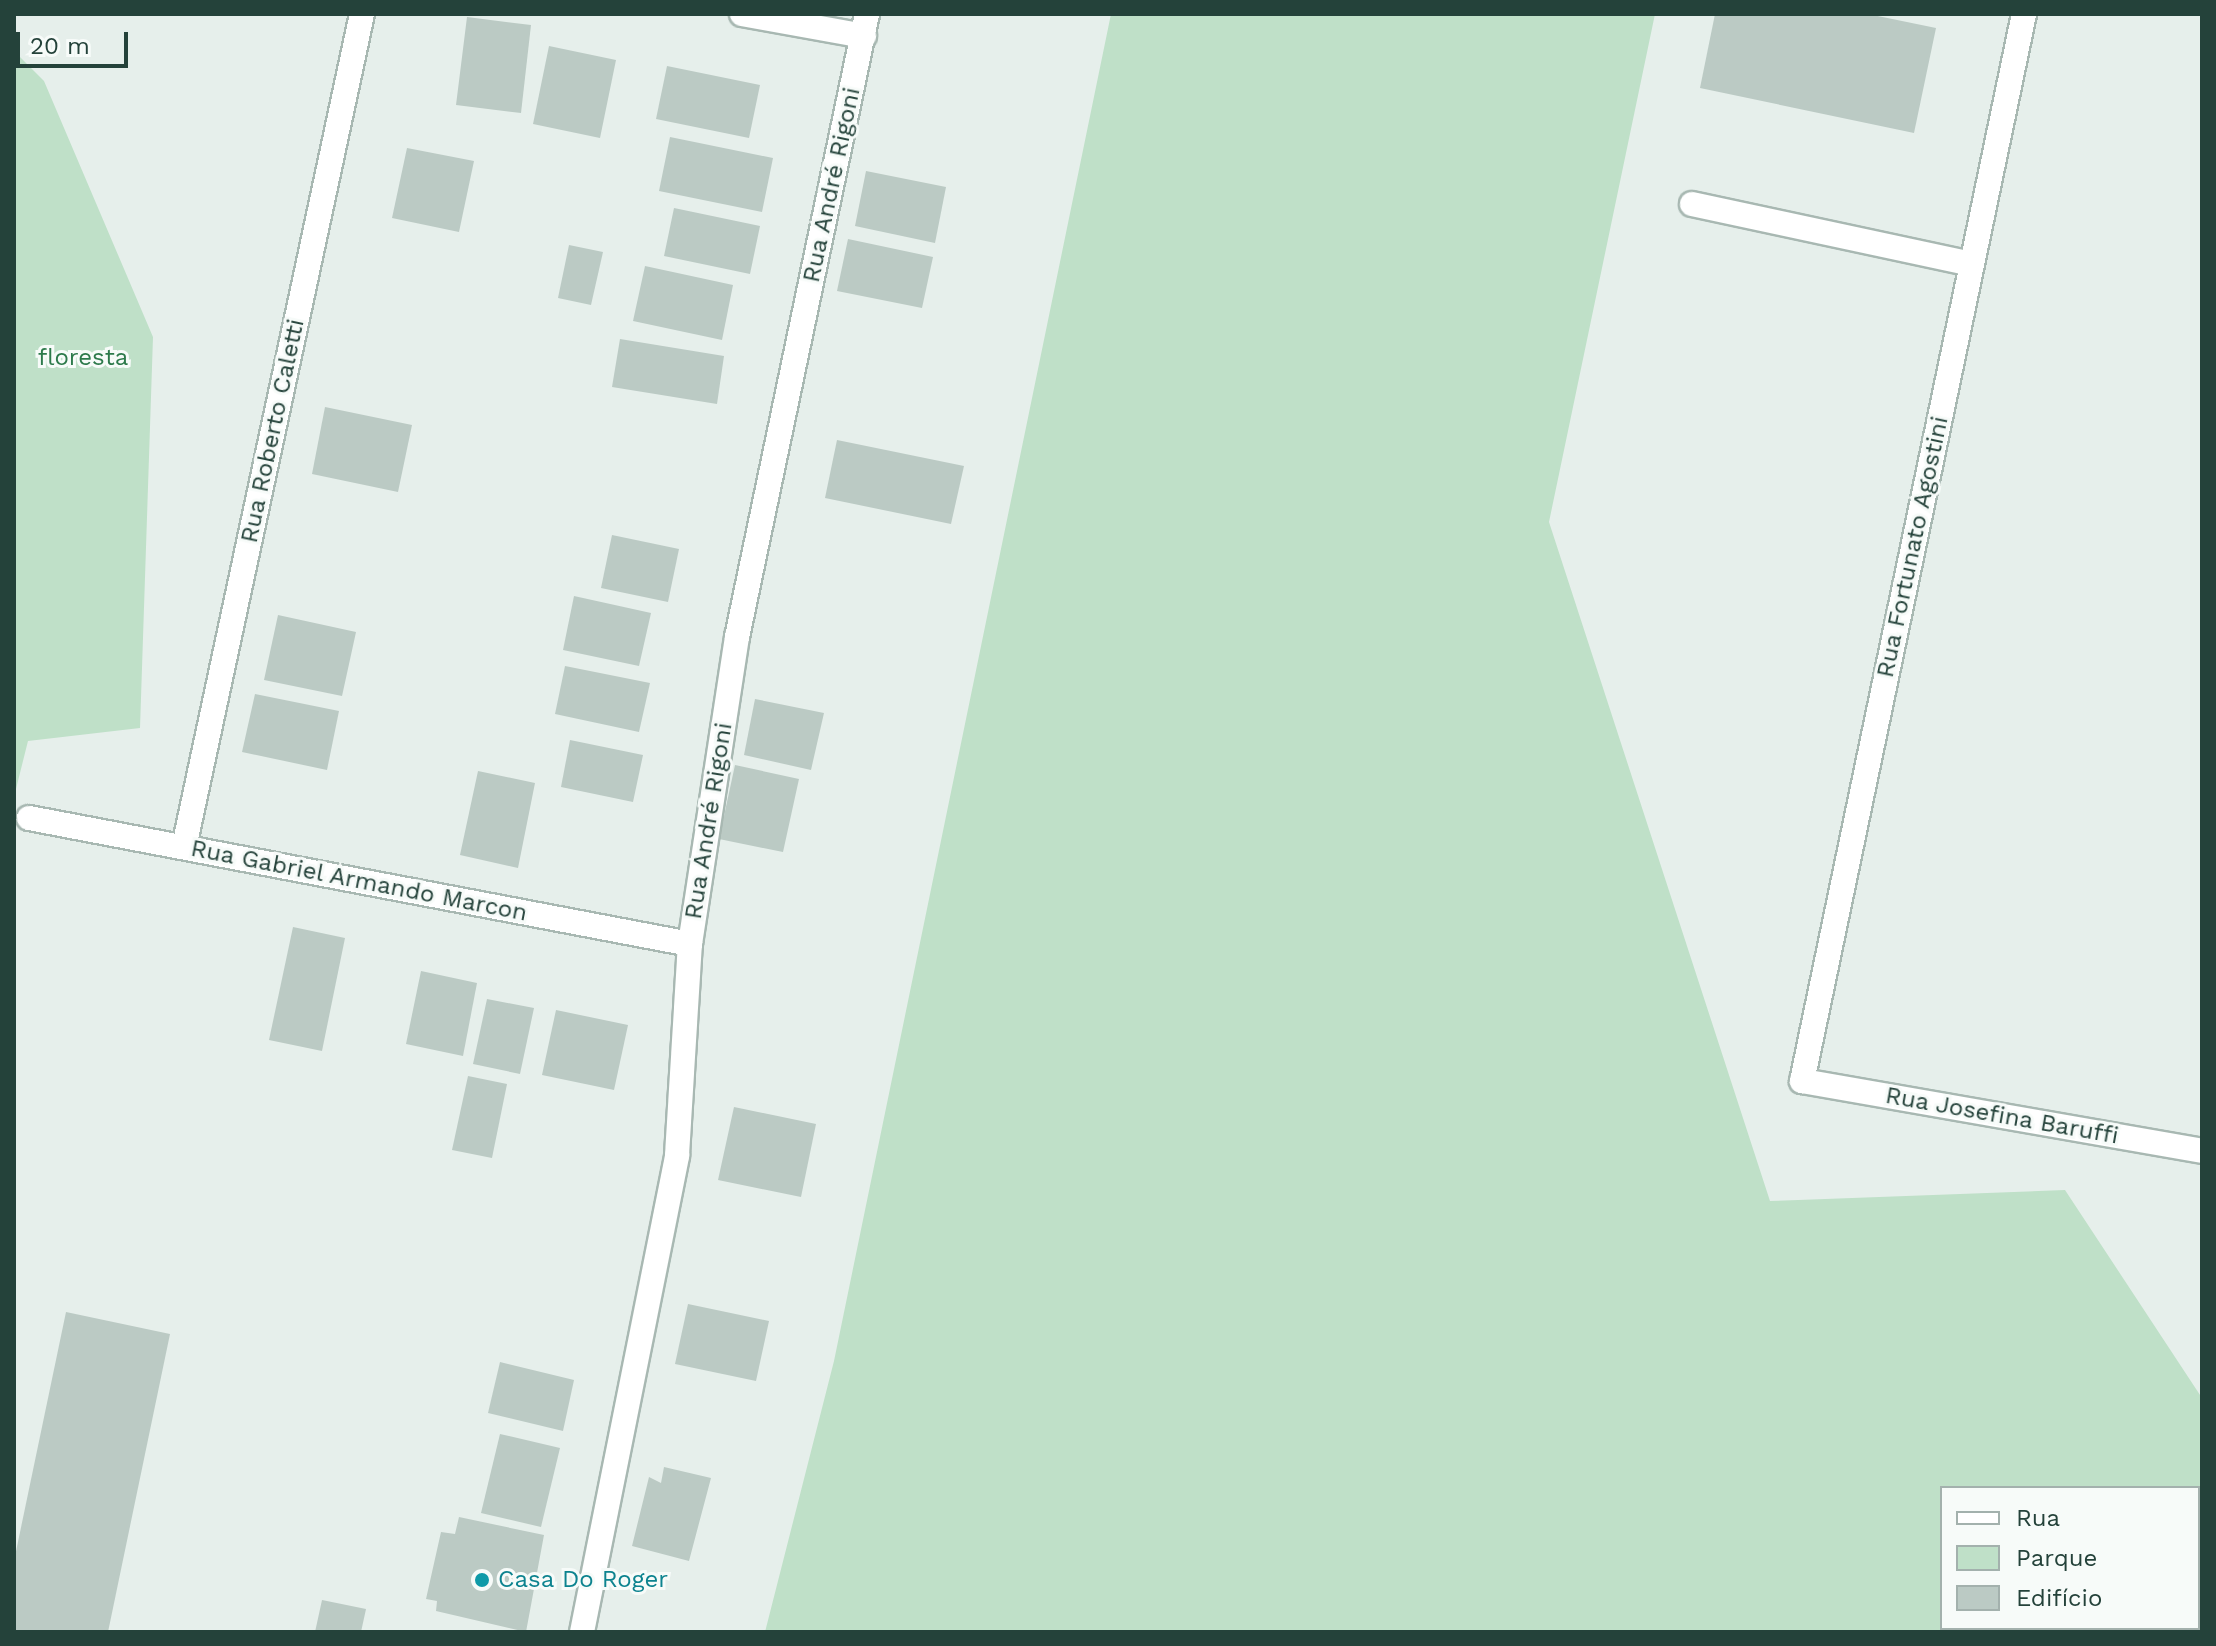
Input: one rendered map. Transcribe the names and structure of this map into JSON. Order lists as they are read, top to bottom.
{
  "streets": {
    "street": [
      "Rua André Rigoni",
      "Rua Roberto Caletti",
      "Rua Fortunato Agostini",
      "Rua Gabriel Armando Marcon",
      "Rua Josefina Baruffi"
    ]
  },
  "crossings": [
    ["Rua André Rigoni", "Rua Gabriel Armando Marcon"],
    ["Rua Roberto Caletti", "Rua Gabriel Armando Marcon"],
    ["Rua Fortunato Agostini", "Rua Josefina Baruffi"]
  ],
  "parks": ["floresta"],
  "places": ["Casa Do Roger"],
  "legend": ["Rua", "Parque", "Edifício"],
  "scale_bar": "20 m"
}
